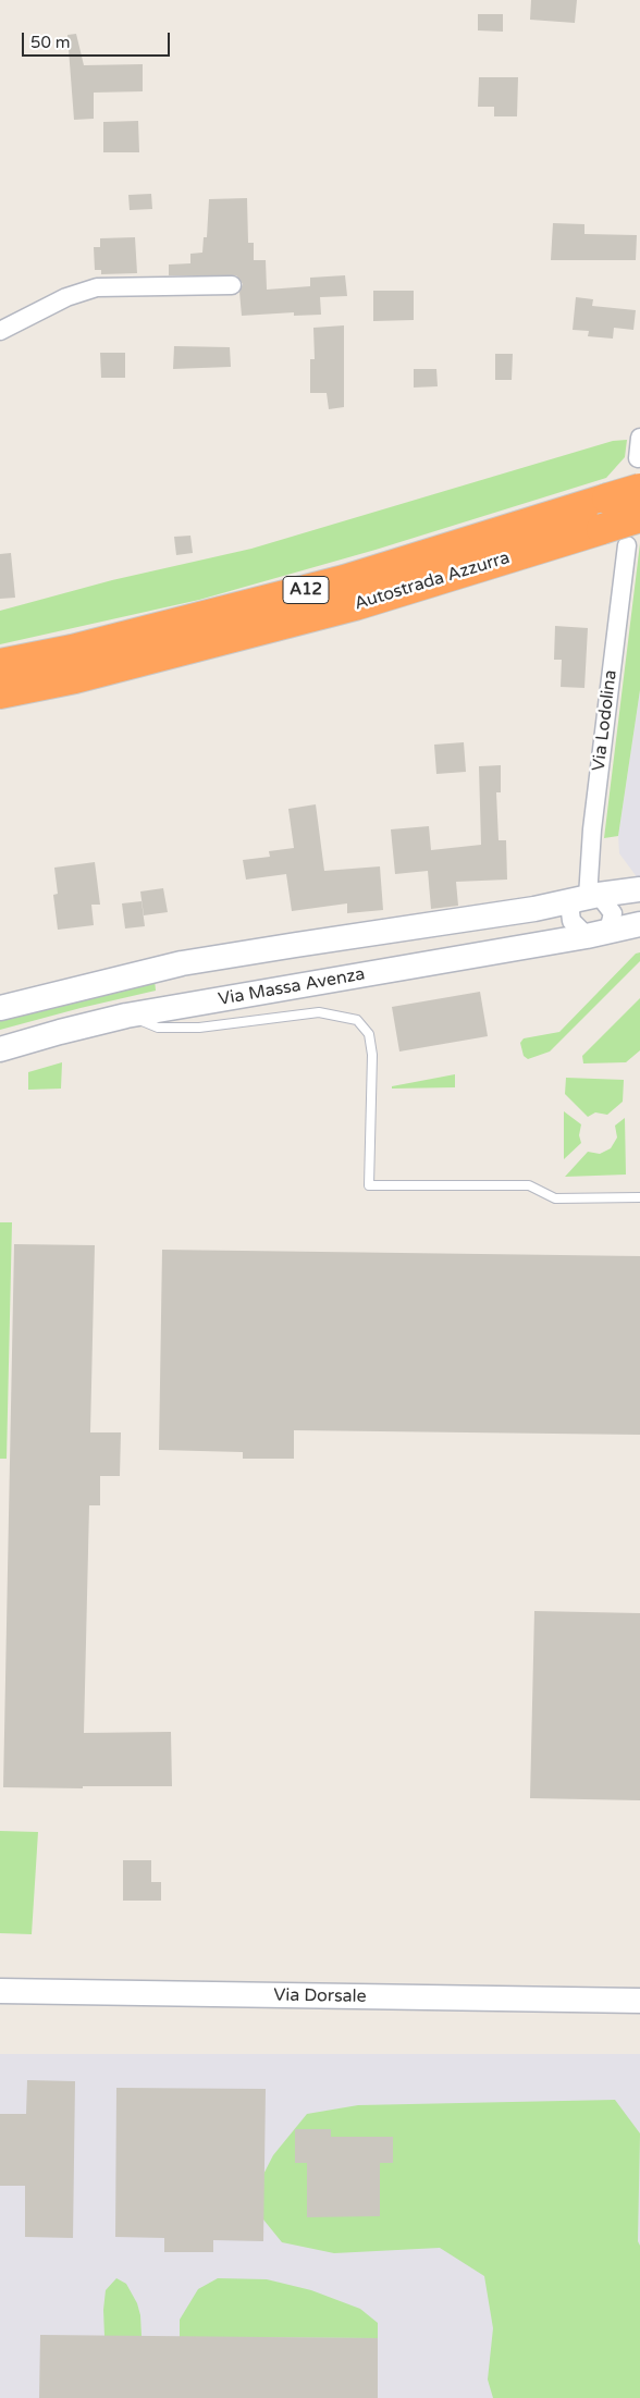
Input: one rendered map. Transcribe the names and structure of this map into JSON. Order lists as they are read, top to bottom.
{
  "streets": {
    "highway": ["Autostrada Azzurra", "A12"],
    "main road": ["Via Massa Avenza", "Via Dorsale"],
    "street": ["Via Lodolina"]
  },
  "scale_bar": "50 m"
}
